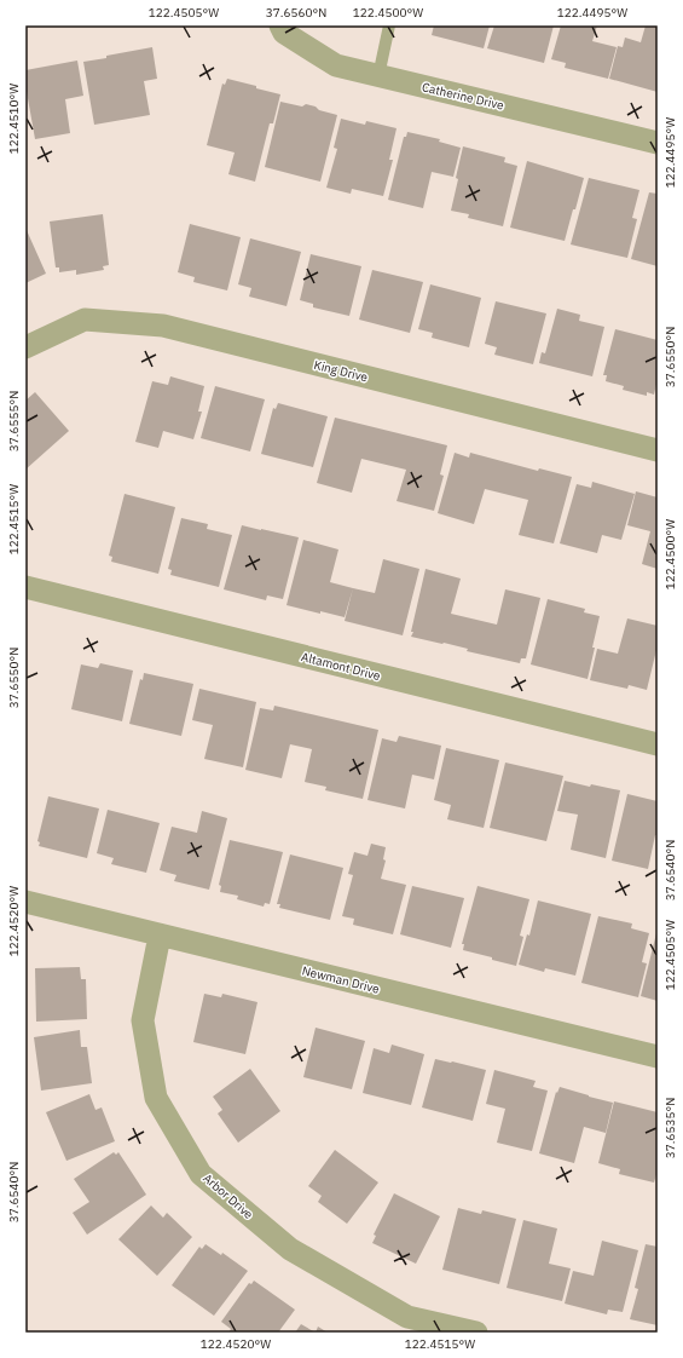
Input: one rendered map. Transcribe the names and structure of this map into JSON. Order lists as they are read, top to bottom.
{
  "streets": {
    "street": [
      "Catherine Drive",
      "King Drive",
      "Altamont Drive",
      "Newman Drive",
      "Arbor Drive"
    ]
  },
  "crossings": [
    ["Newman Drive", "Arbor Drive"]
  ],
  "coordinates": [
    "122.4505°W",
    "37.6560°N",
    "122.4500°W",
    "122.4495°W",
    "122.4510°W",
    "37.6550°N",
    "37.6555°N",
    "122.4515°W",
    "37.6540°N",
    "122.4520°W",
    "37.6535°N"
  ]
}
